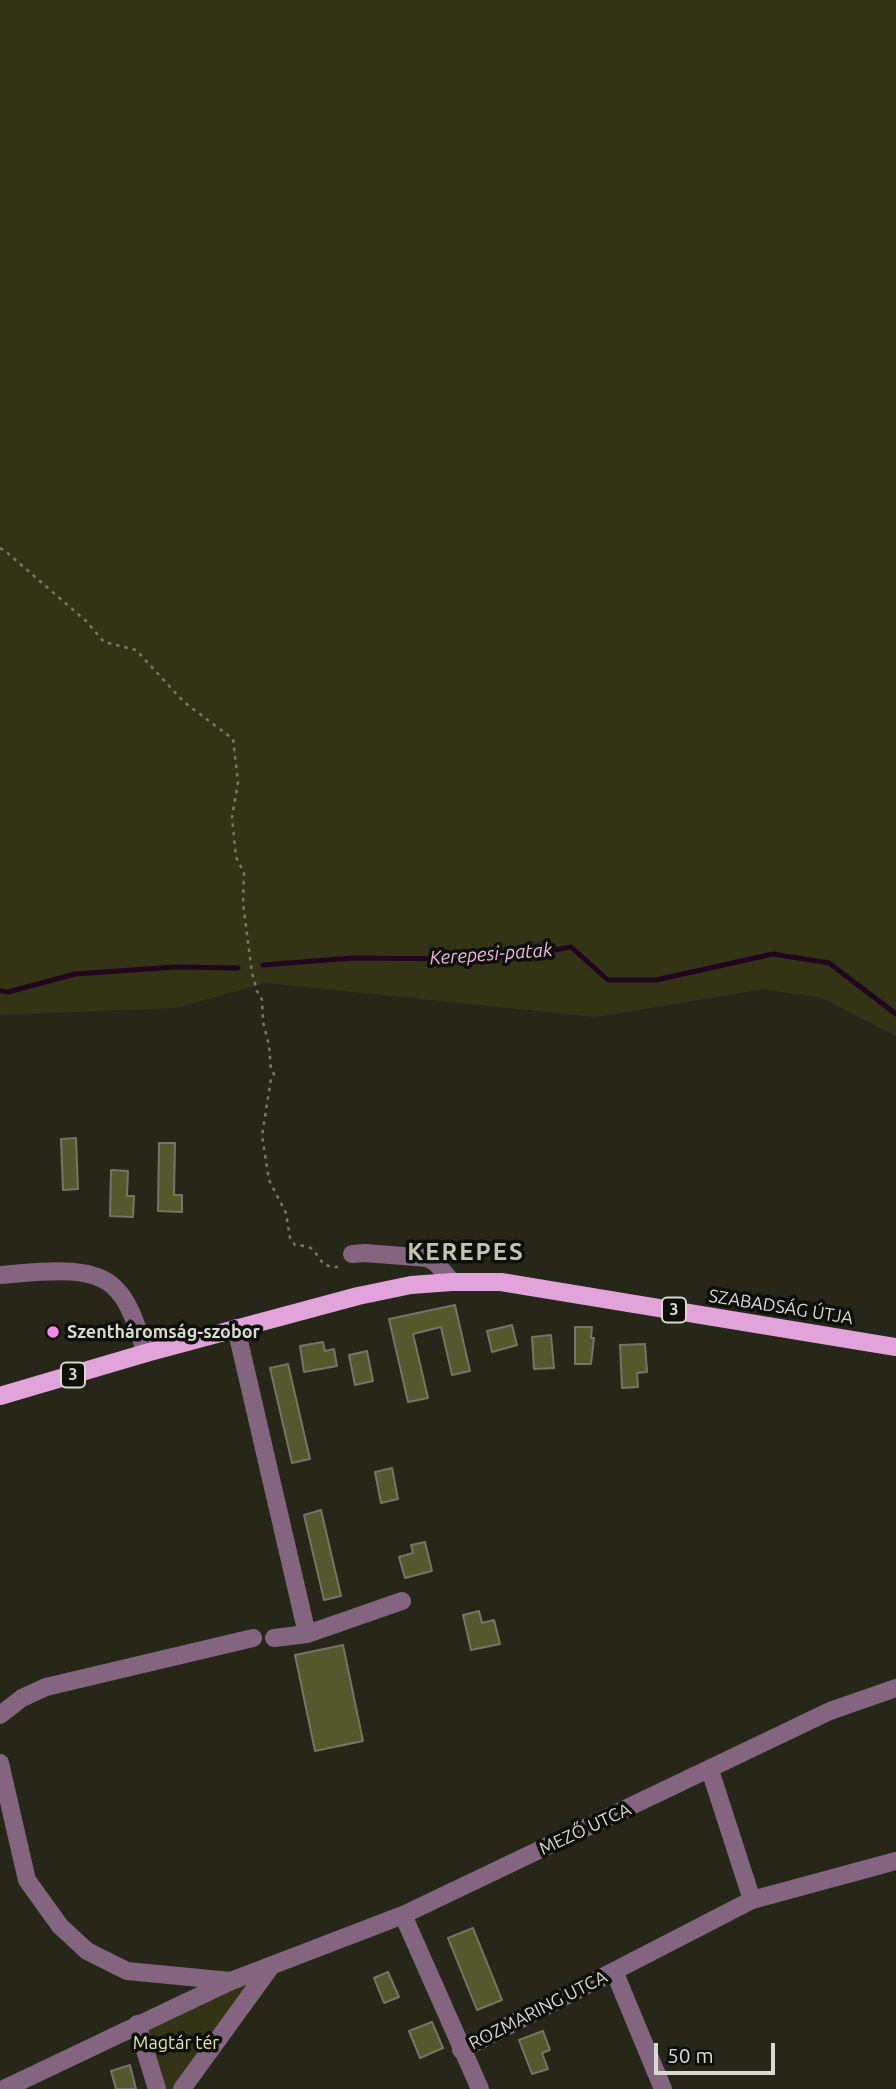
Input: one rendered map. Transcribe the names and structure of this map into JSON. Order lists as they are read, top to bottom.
{
  "streets": {
    "main road": ["SZABADSÁG ÚTJA", "3"],
    "street": ["MEZŐ UTCA", "ROZMARING UTCA"]
  },
  "districts": ["KEREPES"],
  "water": ["Kerepesi-patak"],
  "parks": ["Magtár tér"],
  "places": ["Szentháromság-szobor"],
  "scale_bar": "50 m"
}
